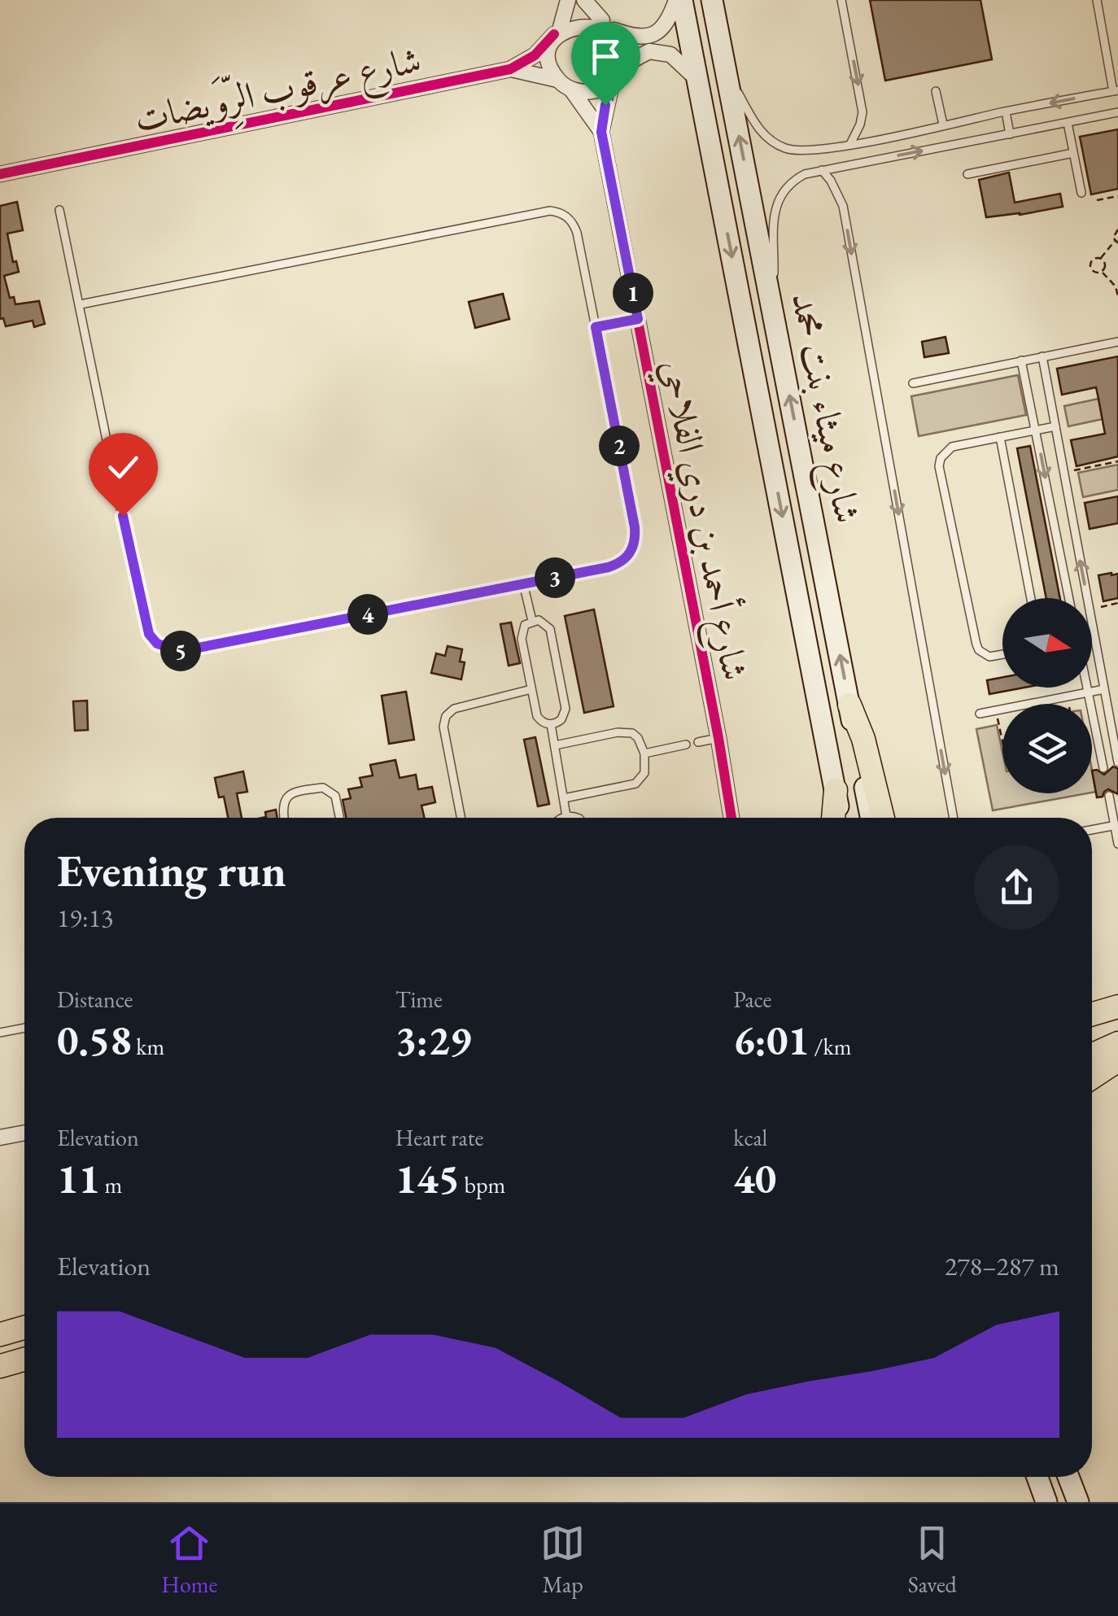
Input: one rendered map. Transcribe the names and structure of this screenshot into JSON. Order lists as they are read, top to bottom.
{
  "streets": {
    "main road": ["شارع ميثاء بنت محمد"],
    "street": ["شارع عرقوب الرِّوَيضات", "شارع أحمد بن دري الفلاحي"]
  },
  "crossings": [
    ["شارع عرقوب الرِّوَيضات", "شارع أحمد بن دري الفلاحي"]
  ],
  "north": "right",
  "page": {
    "pins": [
      "1",
      "2",
      "3",
      "4",
      "5"
    ],
    "heading": ["Evening run", "19:13"],
    "stats": [
      ["Distance", "0.58 km"],
      ["Time", "3:29"],
      ["Pace", "6:01 /km"],
      ["Elevation", "11 m"],
      ["Heart rate", "145 bpm"],
      ["kcal", "40"]
    ],
    "chart": ["Elevation", "278–287 m"],
    "tabs": ["Home", "Map", "Saved"]
  }
}
